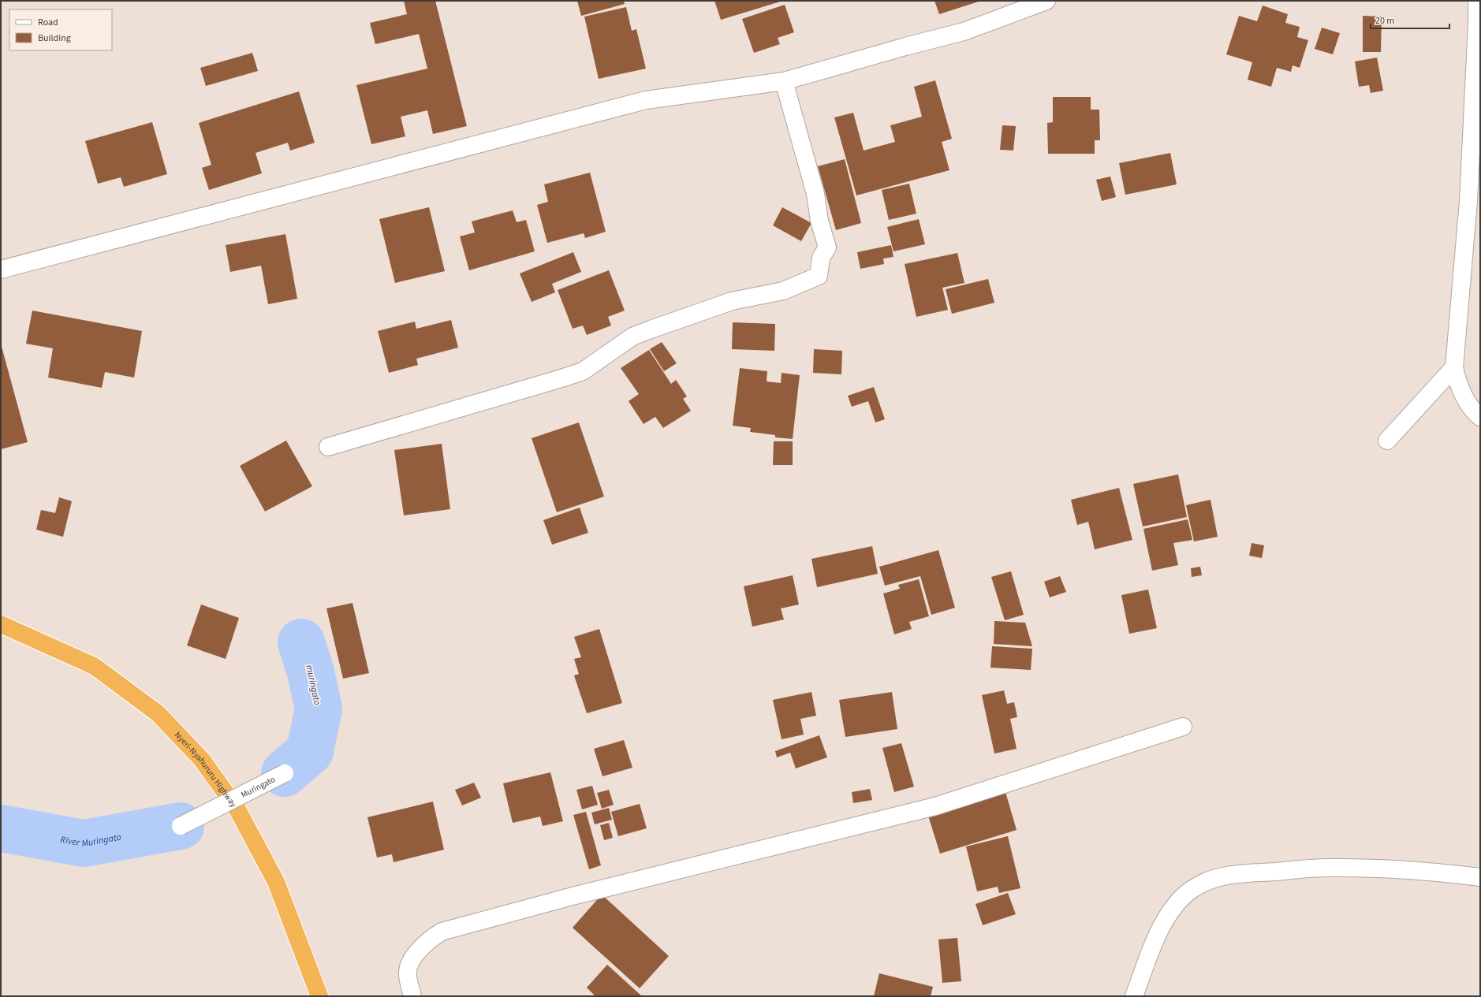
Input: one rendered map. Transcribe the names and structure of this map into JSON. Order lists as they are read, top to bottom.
{
  "streets": {
    "highway": ["Nyeri-Nyahururu Highway"],
    "street": ["Muringato"]
  },
  "water": ["muringato", "River Muringato"],
  "legend": ["Road", "Building"],
  "scale_bar": "20 m"
}
